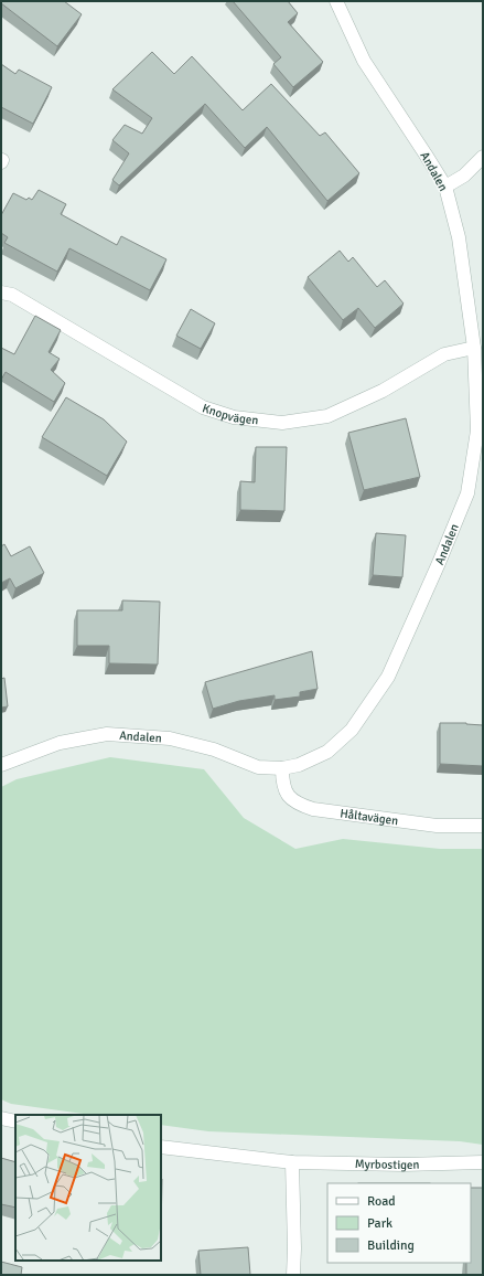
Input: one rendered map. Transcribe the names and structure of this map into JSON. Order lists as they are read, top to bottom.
{
  "streets": {
    "street": [
      "Andalen",
      "Knopvägen",
      "Håltavägen",
      "Myrbostigen"
    ]
  },
  "crossings": [
    ["Andalen", "Knopvägen"],
    ["Andalen", "Håltavägen"]
  ],
  "legend": ["Road", "Park", "Building"]
}
